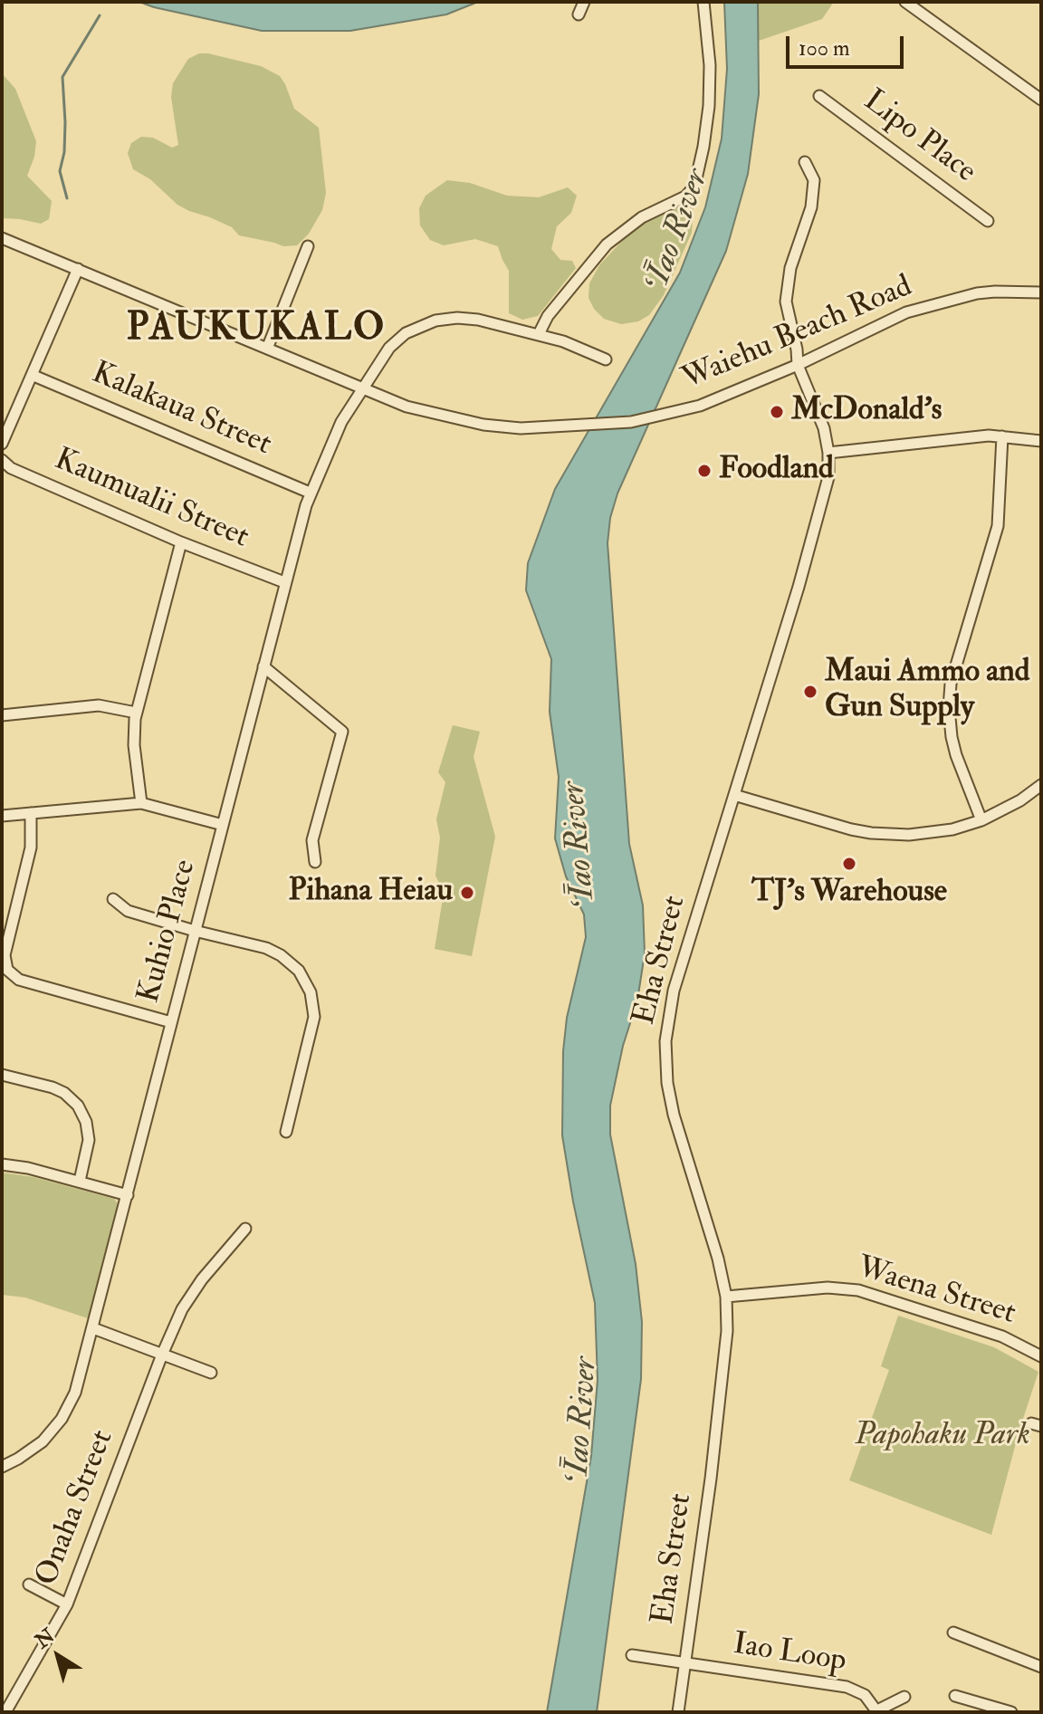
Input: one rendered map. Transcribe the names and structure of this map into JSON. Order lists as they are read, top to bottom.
{
  "streets": {
    "street": [
      "Lipo Place",
      "Waiehu Beach Road",
      "Kalakaua Street",
      "Kaumualii Street",
      "Kuhio Place",
      "Eha Street",
      "Waena Street",
      "Onaha Street",
      "Iao Loop"
    ]
  },
  "crossings": [
    ["Waiehu Beach Road", "Kuhio Place"],
    ["Waiehu Beach Road", "Eha Street"],
    ["Kalakaua Street", "Kuhio Place"],
    ["Kaumualii Street", "Kuhio Place"],
    ["Eha Street", "Waena Street"],
    ["Eha Street", "Iao Loop"]
  ],
  "districts": ["PAUKUKALO"],
  "water": ["ʻĪao River"],
  "parks": ["Papohaku Park"],
  "places": [
    "McDonald's",
    "Foodland",
    "Maui Ammo and Gun Supply",
    "TJ’s Warehouse",
    "Pihana Heiau"
  ],
  "scale_bar": "100 m",
  "north": "top left"
}
